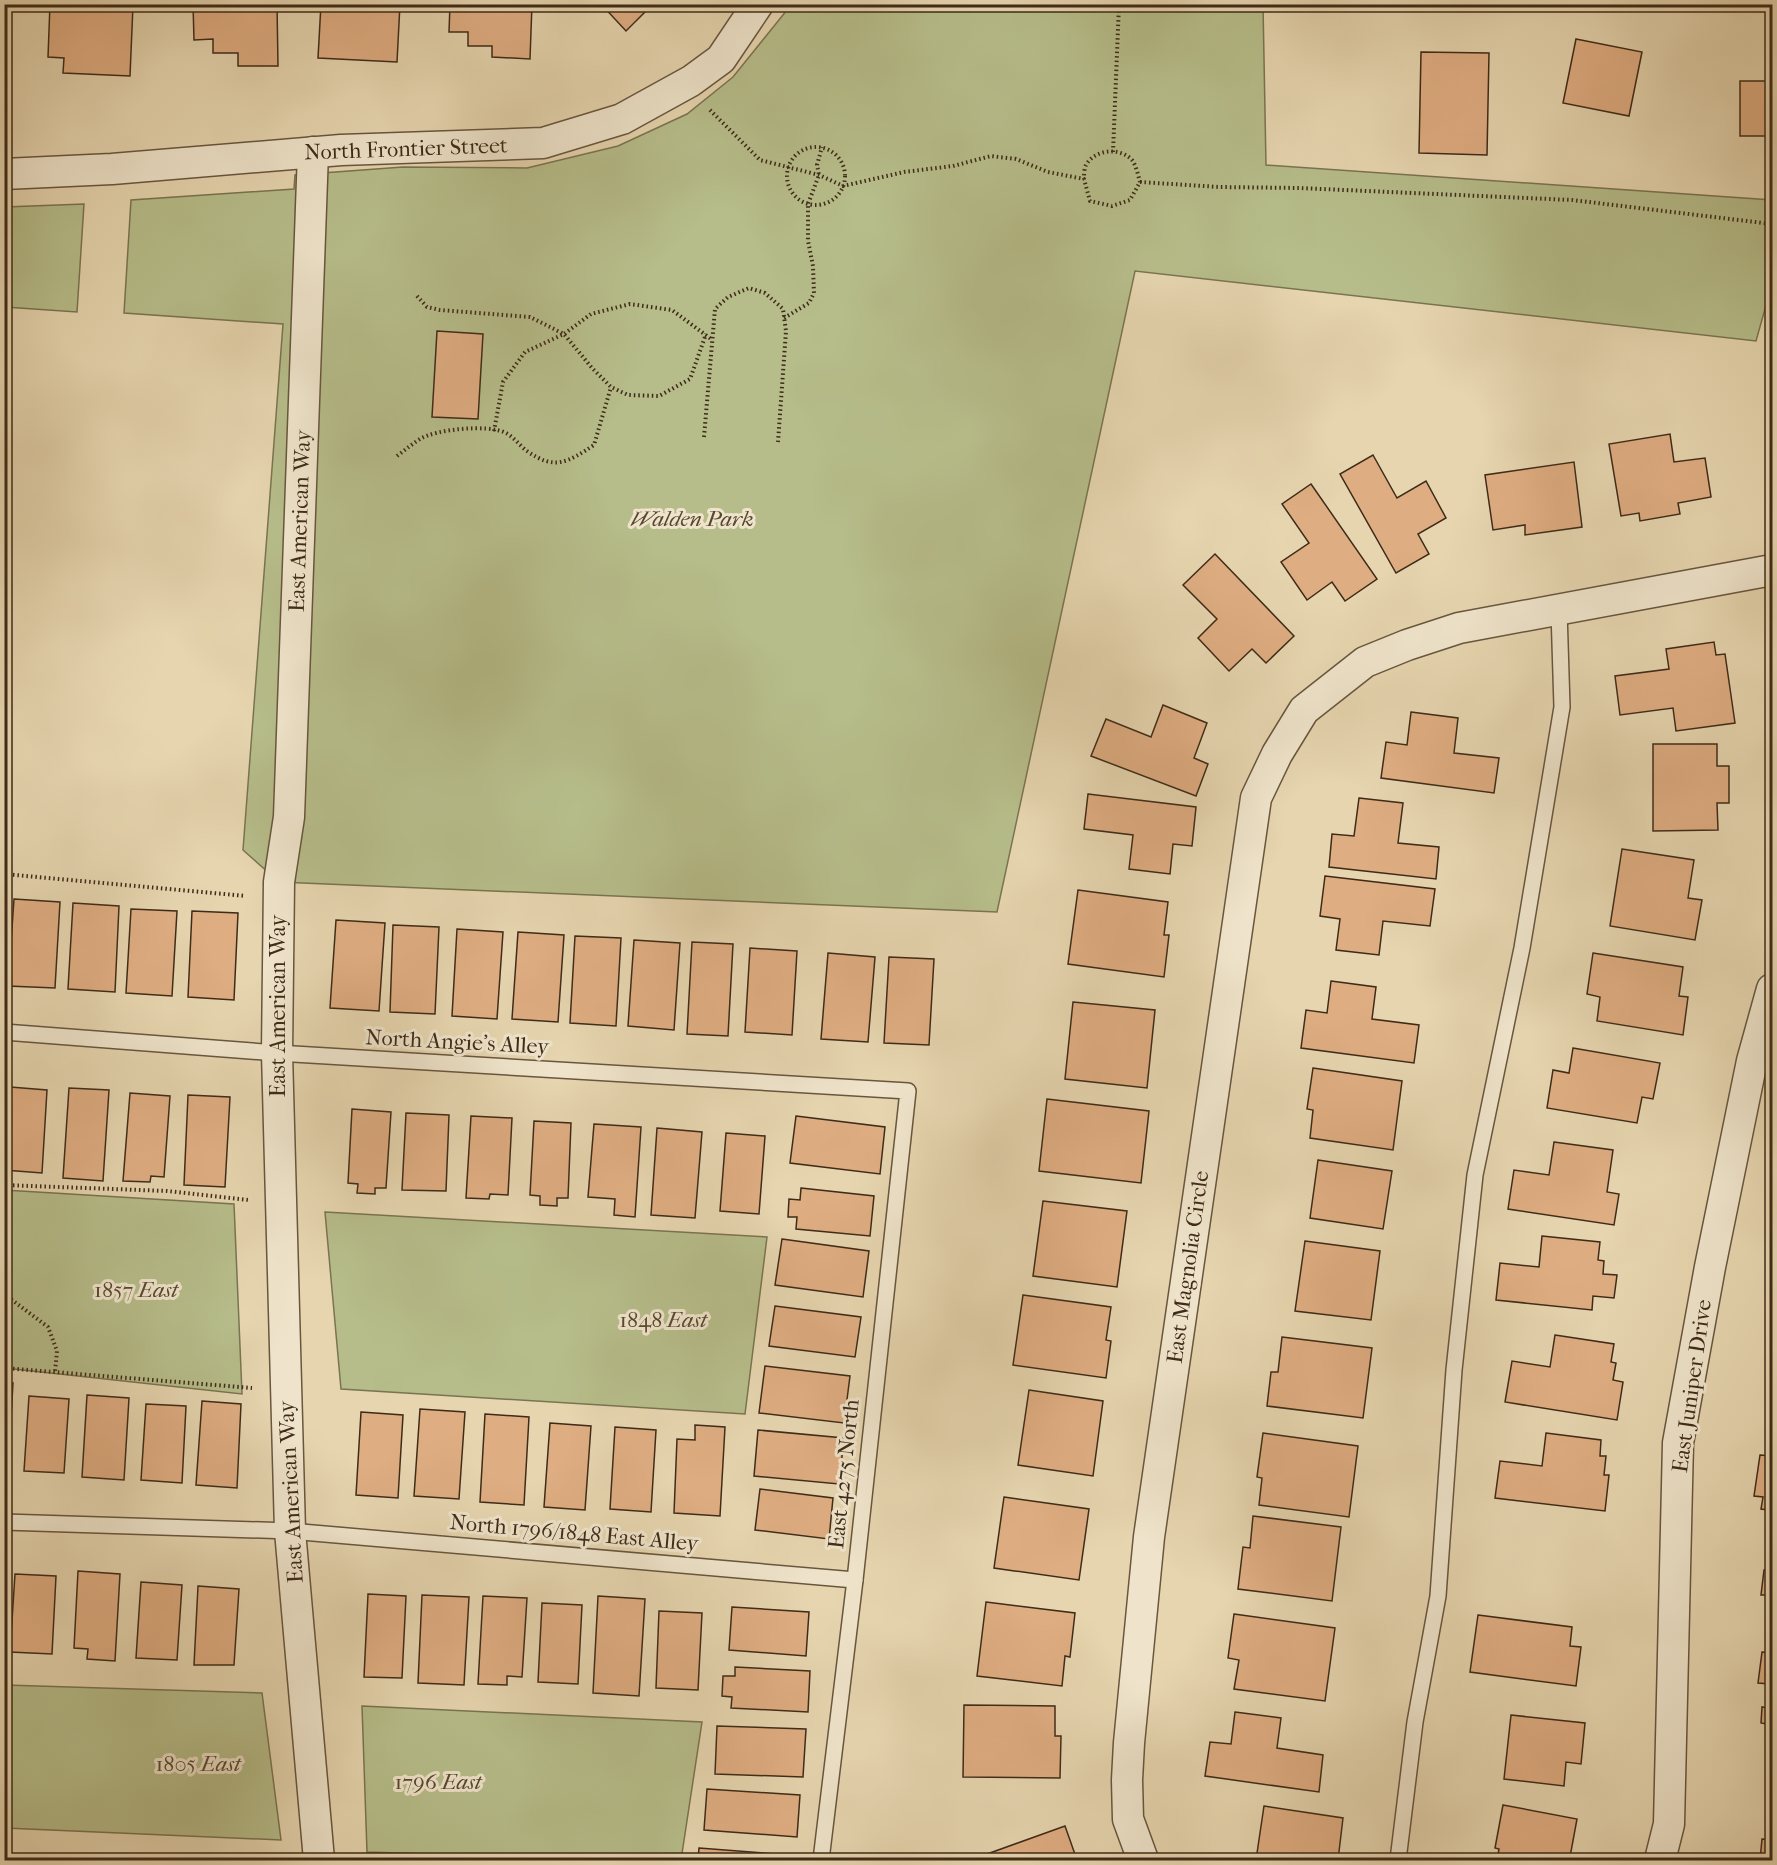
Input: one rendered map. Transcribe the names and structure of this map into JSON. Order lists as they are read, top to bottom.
{
  "streets": {
    "street": [
      "North Frontier Street",
      "East American Way",
      "East Magnolia Circle",
      "East Juniper Drive"
    ],
    "lane": ["North Angie's Alley", "East 4275 North", "North 1796/1848 East Alley"]
  },
  "crossings": [
    ["North Frontier Street", "East American Way"],
    ["East American Way", "North Angie's Alley"],
    ["East American Way", "North 1796/1848 East Alley"],
    ["North Angie's Alley", "East 4275 North"],
    ["East 4275 North", "North 1796/1848 East Alley"]
  ],
  "parks": [
    "Walden Park",
    "1857 East",
    "1848 East",
    "1805 East",
    "1796 East"
  ]
}
